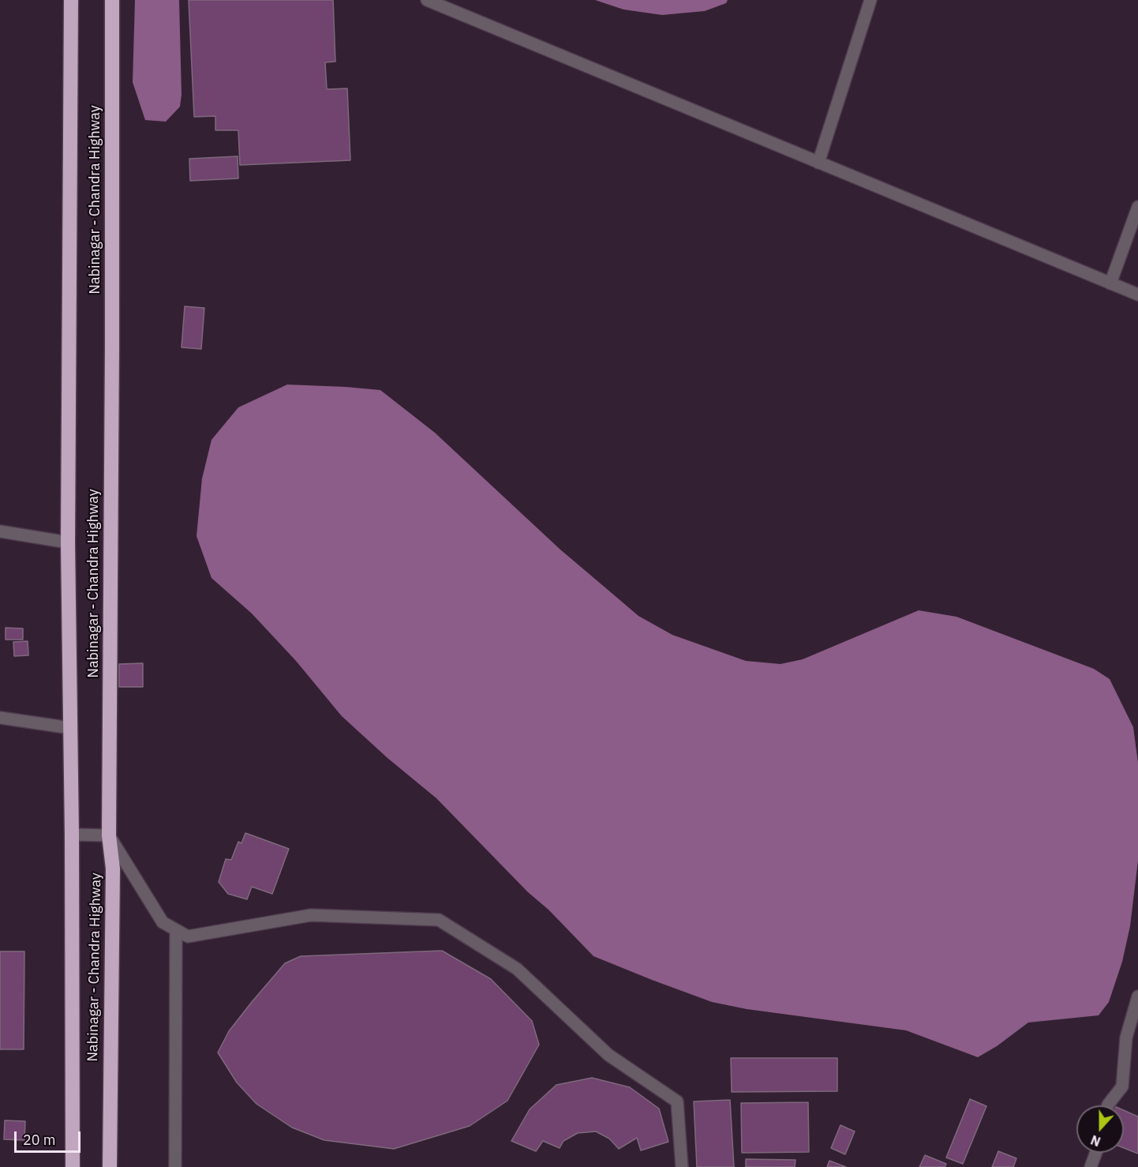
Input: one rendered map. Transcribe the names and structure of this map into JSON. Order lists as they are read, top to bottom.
{
  "streets": {
    "highway": ["Nabinagar - Chandra Highway"]
  },
  "scale_bar": "20 m",
  "north": "bottom"
}
